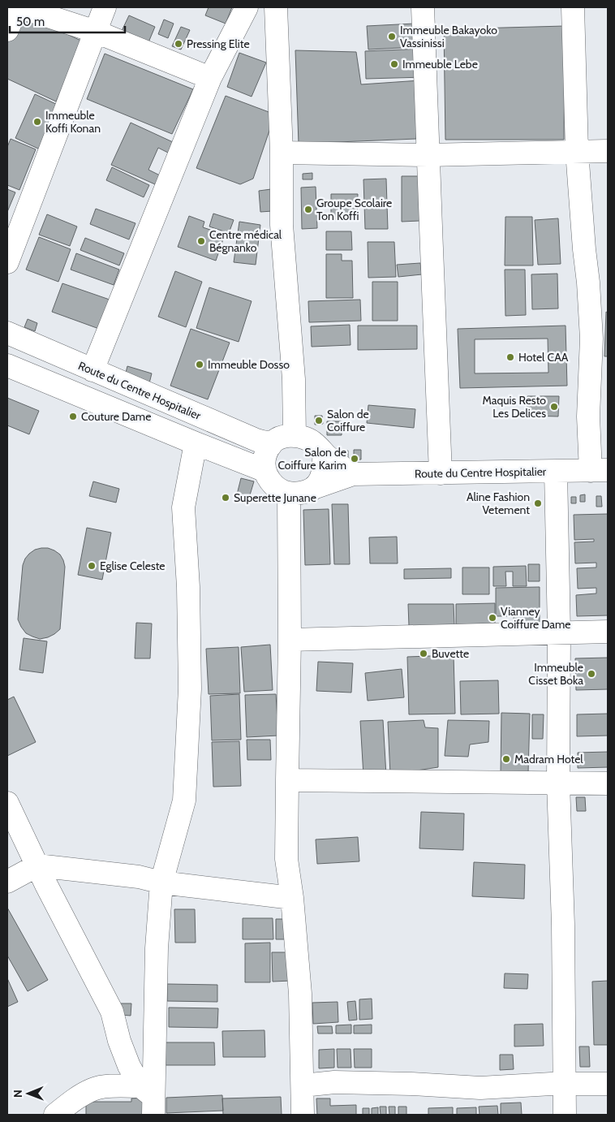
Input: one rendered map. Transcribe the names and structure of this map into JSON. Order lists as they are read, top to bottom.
{
  "streets": {
    "street": ["Route du Centre Hospitalier"]
  },
  "places": [
    "Immeuble Bakayoko Vassinissi",
    "Pressing Elite",
    "Immeuble Lebe",
    "Immeuble Koffi Konan",
    "Groupe Scolaire Ton Koffi",
    "Centre médical Bégnanko",
    "Hotel CAA",
    "Immeuble Dosso",
    "Maquis Resto Les Delices",
    "Couture Dame",
    "Salon de Coiffure",
    "Salon de Coiffure Karim",
    "Superette Junane",
    "Aline Fashion Vetement",
    "Eglise Celeste",
    "Vianney Coiffure Dame",
    "Buvette",
    "Immeuble Cisset Boka",
    "Madram Hotel"
  ],
  "scale_bar": "50 m",
  "north": "left"
}
